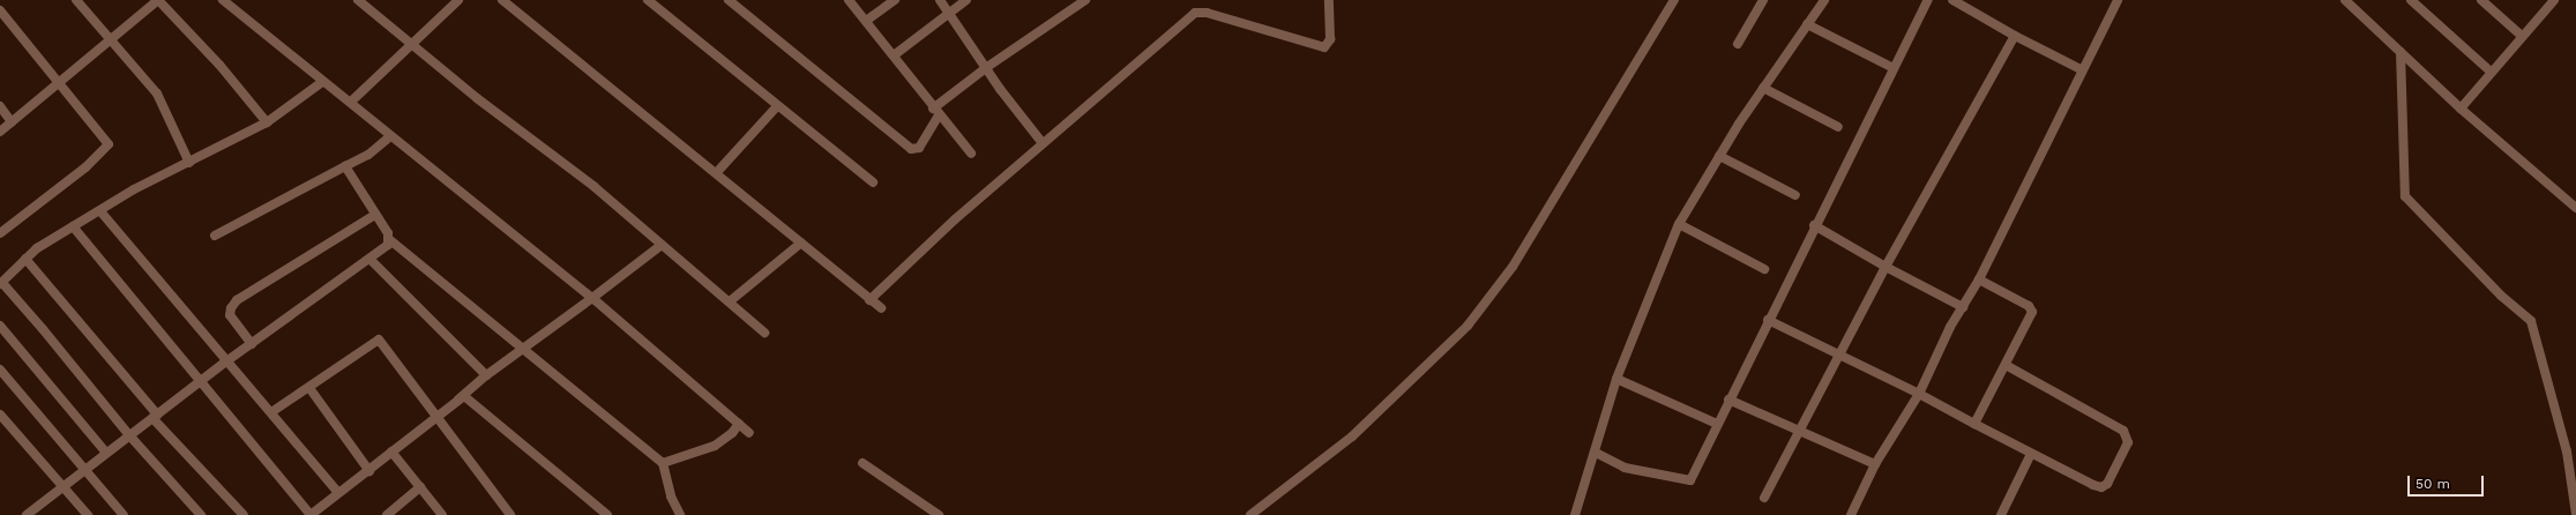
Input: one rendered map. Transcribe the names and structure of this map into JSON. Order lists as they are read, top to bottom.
{
  "scale_bar": "50 m"
}
